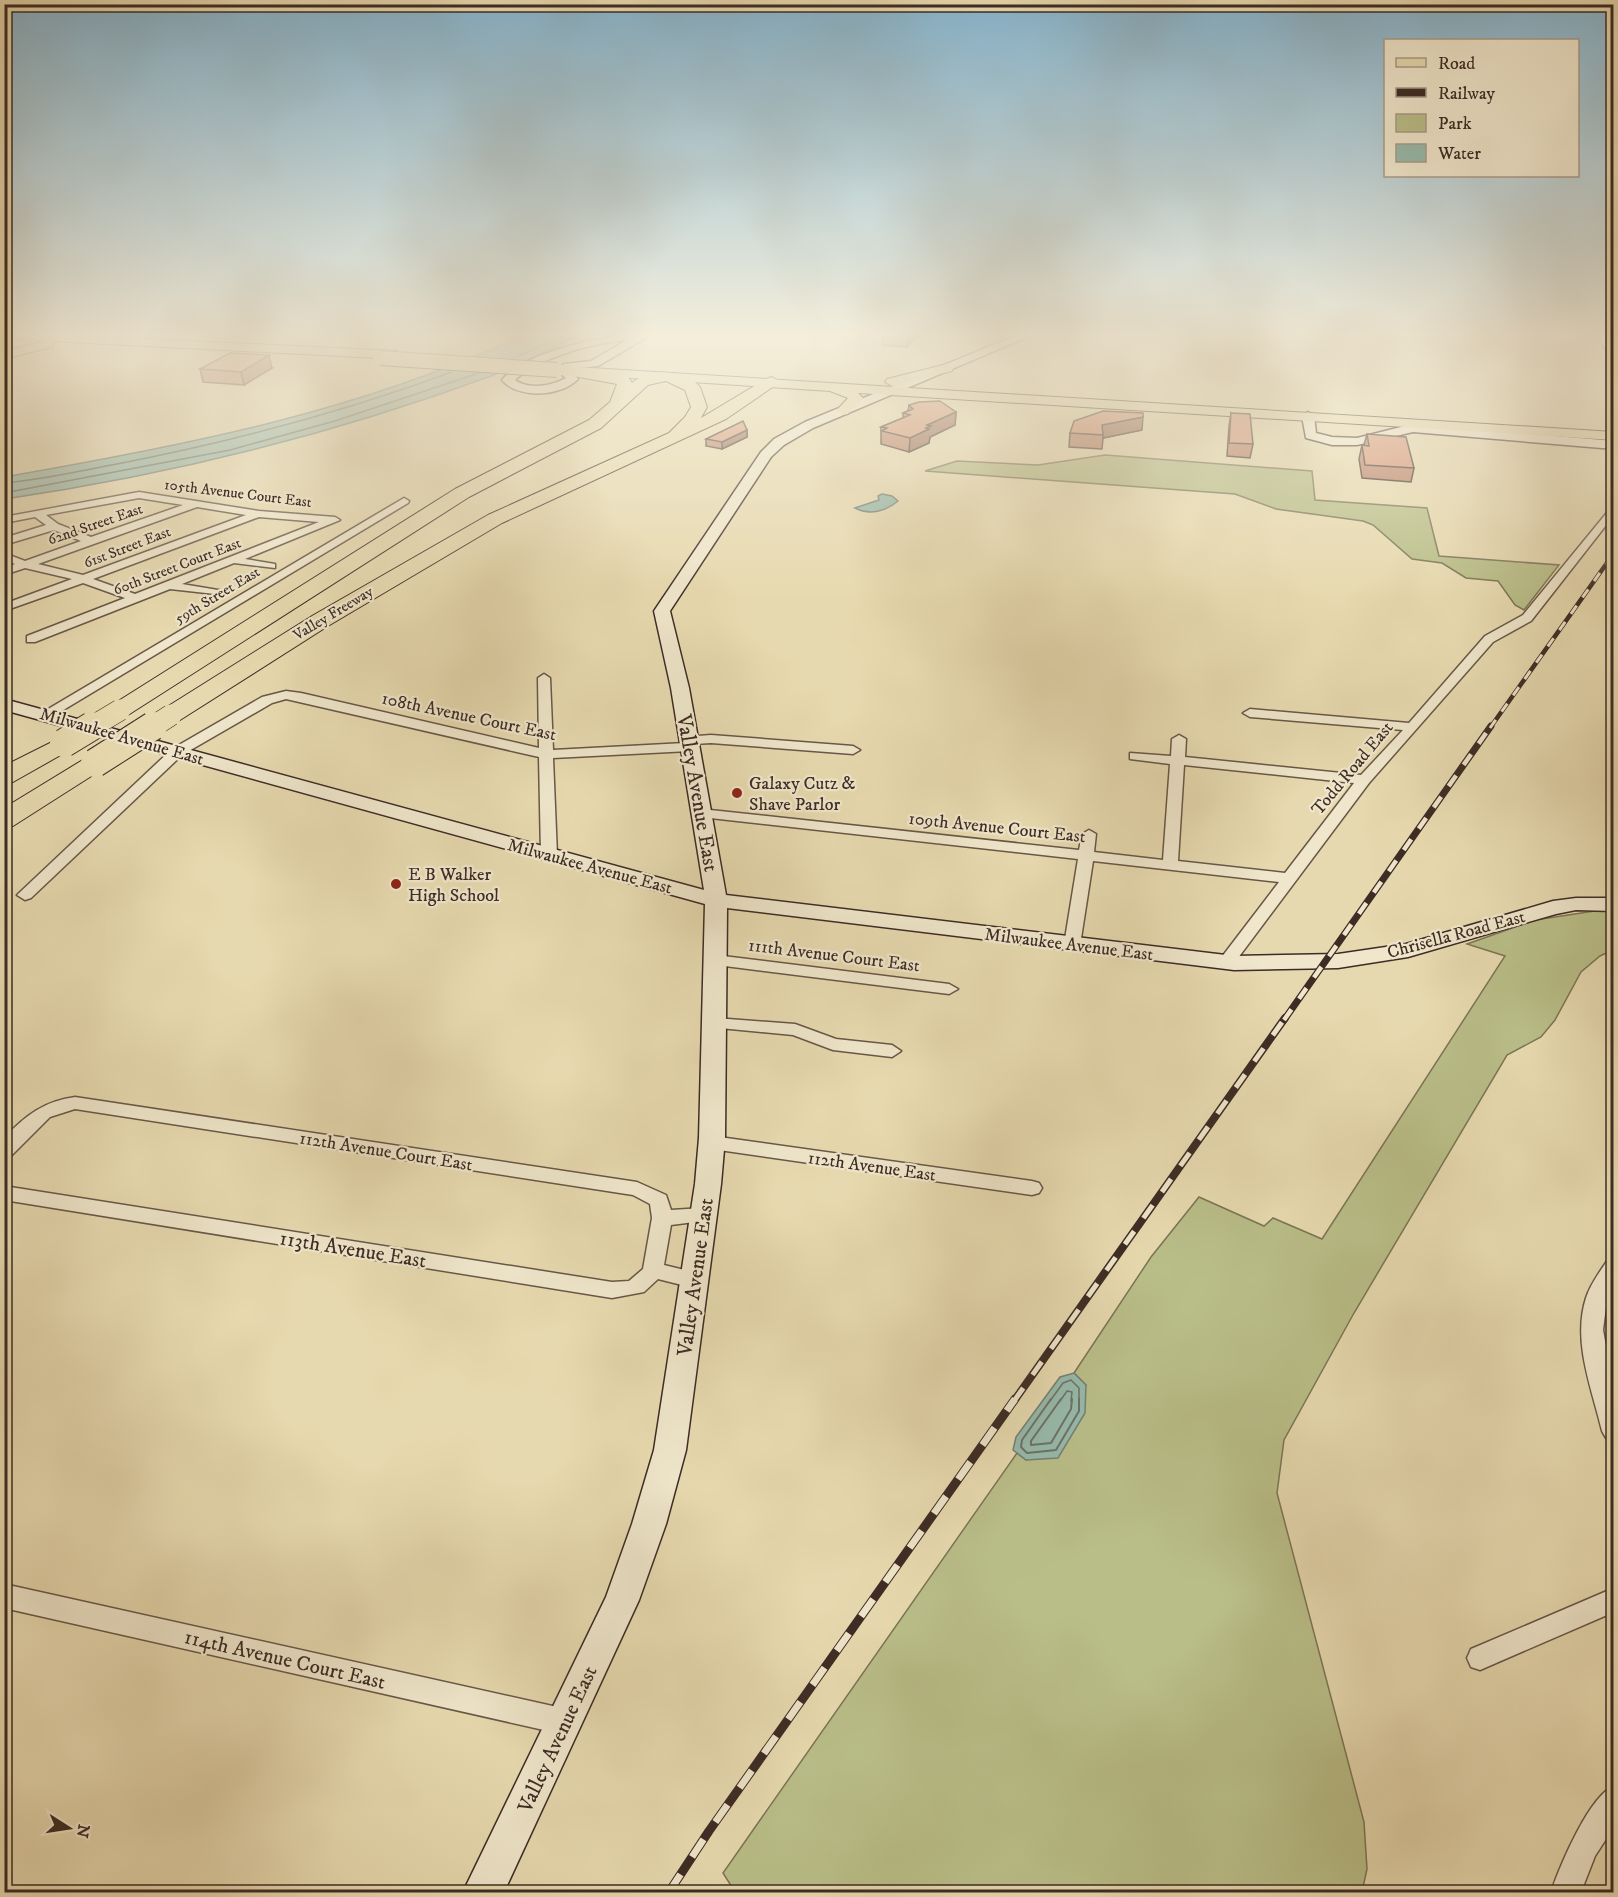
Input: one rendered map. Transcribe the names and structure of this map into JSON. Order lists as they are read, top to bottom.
{
  "streets": {
    "highway": ["Valley Freeway"],
    "street": [
      "105th Avenue Court East",
      "62nd Street East",
      "61st Street East",
      "60th Street Court East",
      "59th Street East",
      "108th Avenue Court East",
      "Milwaukee Avenue East",
      "Todd Road East",
      "Valley Avenue East",
      "109th Avenue Court East",
      "Chrisella Road East",
      "111th Avenue Court East",
      "112th Avenue Court East",
      "112th Avenue East",
      "113th Avenue East",
      "114th Avenue Court East"
    ]
  },
  "crossings": [
    ["105th Avenue Court East", "62nd Street East"],
    ["105th Avenue Court East", "61st Street East"],
    ["105th Avenue Court East", "60th Street Court East"],
    ["59th Street East", "Milwaukee Avenue East"],
    ["108th Avenue Court East", "Milwaukee Avenue East"],
    ["108th Avenue Court East", "Valley Avenue East"],
    ["Milwaukee Avenue East", "Todd Road East"],
    ["Milwaukee Avenue East", "Valley Avenue East"],
    ["Milwaukee Avenue East", "Chrisella Road East"],
    ["Todd Road East", "109th Avenue Court East"],
    ["Todd Road East", "Chrisella Road East"],
    ["Valley Avenue East", "109th Avenue Court East"],
    ["Valley Avenue East", "111th Avenue Court East"],
    ["Valley Avenue East", "112th Avenue East"],
    ["Valley Avenue East", "114th Avenue Court East"]
  ],
  "places": ["Galaxy Cutz & Shave Parlor", "E B Walker High School"],
  "legend": [
    "Road",
    "Railway",
    "Park",
    "Water"
  ],
  "north": "right"
}
